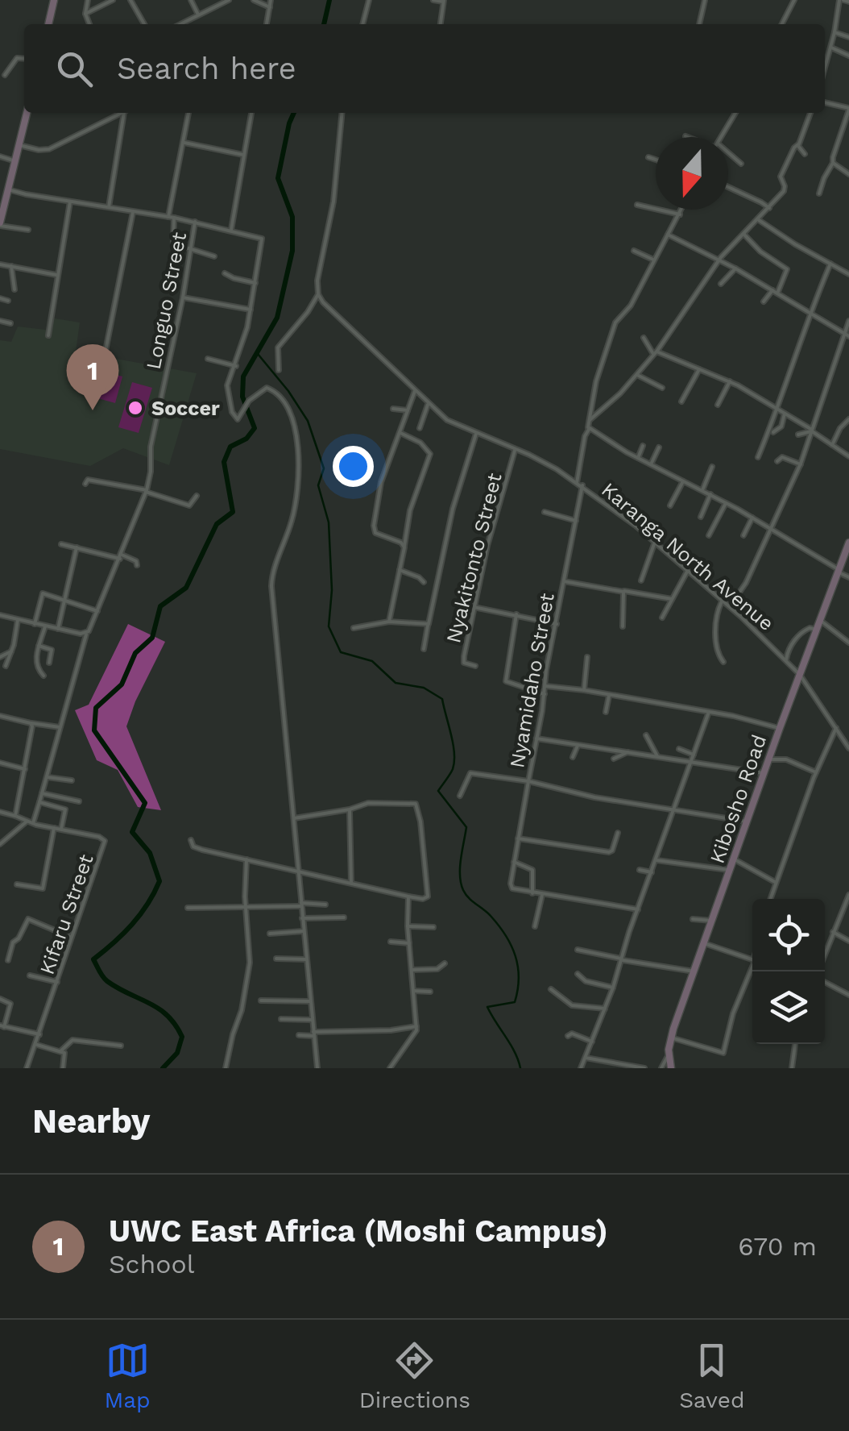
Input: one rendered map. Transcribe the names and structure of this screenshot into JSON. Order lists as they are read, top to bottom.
{
  "streets": {
    "street": [
      "Longuo Street",
      "Karanga North Avenue",
      "Nyakitonto Street",
      "Nyamidaho Street",
      "Kibosho Road",
      "Kifaru Street"
    ]
  },
  "crossings": [
    ["Longuo Street", "Kifaru Street"],
    ["Karanga North Avenue", "Nyakitonto Street"],
    ["Karanga North Avenue", "Nyamidaho Street"],
    ["Karanga North Avenue", "Kibosho Road"],
    ["Nyamidaho Street", "Kibosho Road"]
  ],
  "places": ["Soccer"],
  "north": "bottom",
  "page": {
    "search": "Search here",
    "pins": "1",
    "heading": "Nearby",
    "list": [
      {
        "mark": "1",
        "name": "UWC East Africa (Moshi Campus)",
        "note": "School",
        "value": "670 m"
      }
    ],
    "nav": ["Map", "Directions", "Saved"]
  }
}
